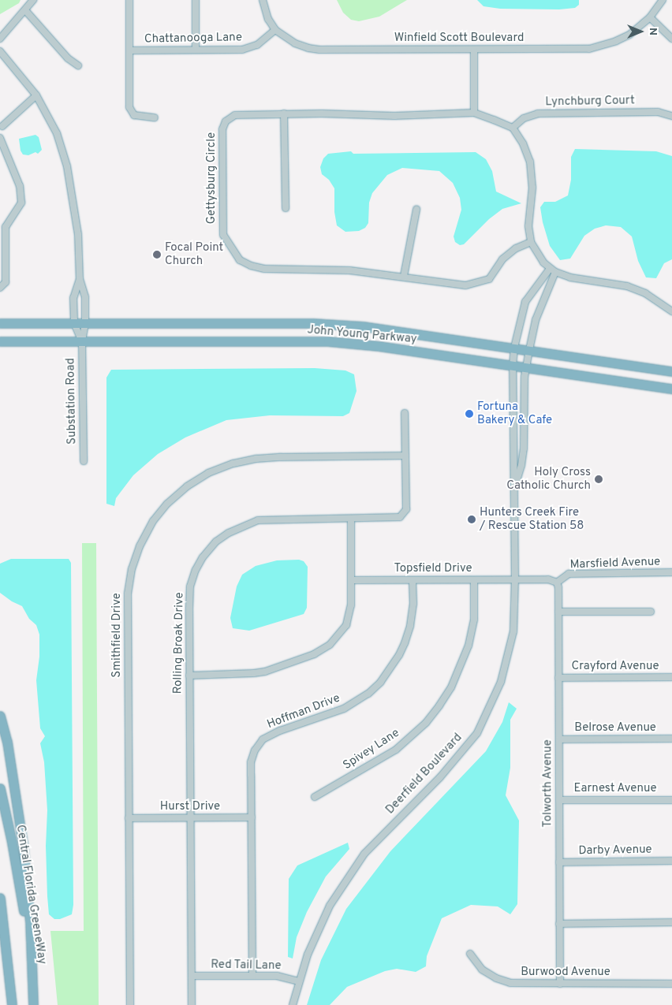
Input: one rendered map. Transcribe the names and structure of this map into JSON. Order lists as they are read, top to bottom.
{
  "streets": {
    "highway": ["John Young Parkway", "Central Florida GreeneWay"],
    "street": [
      "Chattanooga Lane",
      "Winfield Scott Boulevard",
      "Lynchburg Court",
      "Gettysburg Circle",
      "Substation Road",
      "Marsfield Avenue",
      "Topsfield Drive",
      "Smithfield Drive",
      "Rolling Broak Drive",
      "Crayford Avenue",
      "Hoffman Drive",
      "Belrose Avenue",
      "Spivey Lane",
      "Deerfield Boulevard",
      "Tolworth Avenue",
      "Earnest Avenue",
      "Hurst Drive",
      "Darby Avenue",
      "Red Tail Lane",
      "Burwood Avenue"
    ]
  },
  "crossings": [
    ["Chattanooga Lane", "Winfield Scott Boulevard"],
    ["Lynchburg Court", "Gettysburg Circle"],
    ["John Young Parkway", "Substation Road"],
    ["John Young Parkway", "Deerfield Boulevard"],
    ["Marsfield Avenue", "Topsfield Drive"],
    ["Marsfield Avenue", "Deerfield Boulevard"],
    ["Marsfield Avenue", "Tolworth Avenue"],
    ["Topsfield Drive", "Hoffman Drive"],
    ["Topsfield Drive", "Spivey Lane"],
    ["Topsfield Drive", "Deerfield Boulevard"],
    ["Smithfield Drive", "Rolling Broak Drive"],
    ["Smithfield Drive", "Hurst Drive"],
    ["Rolling Broak Drive", "Hurst Drive"],
    ["Rolling Broak Drive", "Red Tail Lane"],
    ["Crayford Avenue", "Tolworth Avenue"],
    ["Hoffman Drive", "Hurst Drive"],
    ["Hoffman Drive", "Red Tail Lane"],
    ["Belrose Avenue", "Tolworth Avenue"],
    ["Deerfield Boulevard", "Red Tail Lane"],
    ["Tolworth Avenue", "Earnest Avenue"],
    ["Tolworth Avenue", "Darby Avenue"],
    ["Tolworth Avenue", "Burwood Avenue"]
  ],
  "places": [
    "Focal Point Church",
    "Fortuna Bakery & Cafe",
    "Holy Cross Catholic Church",
    "Hunters Creek Fire / Rescue Station 58"
  ],
  "north": "right"
}
